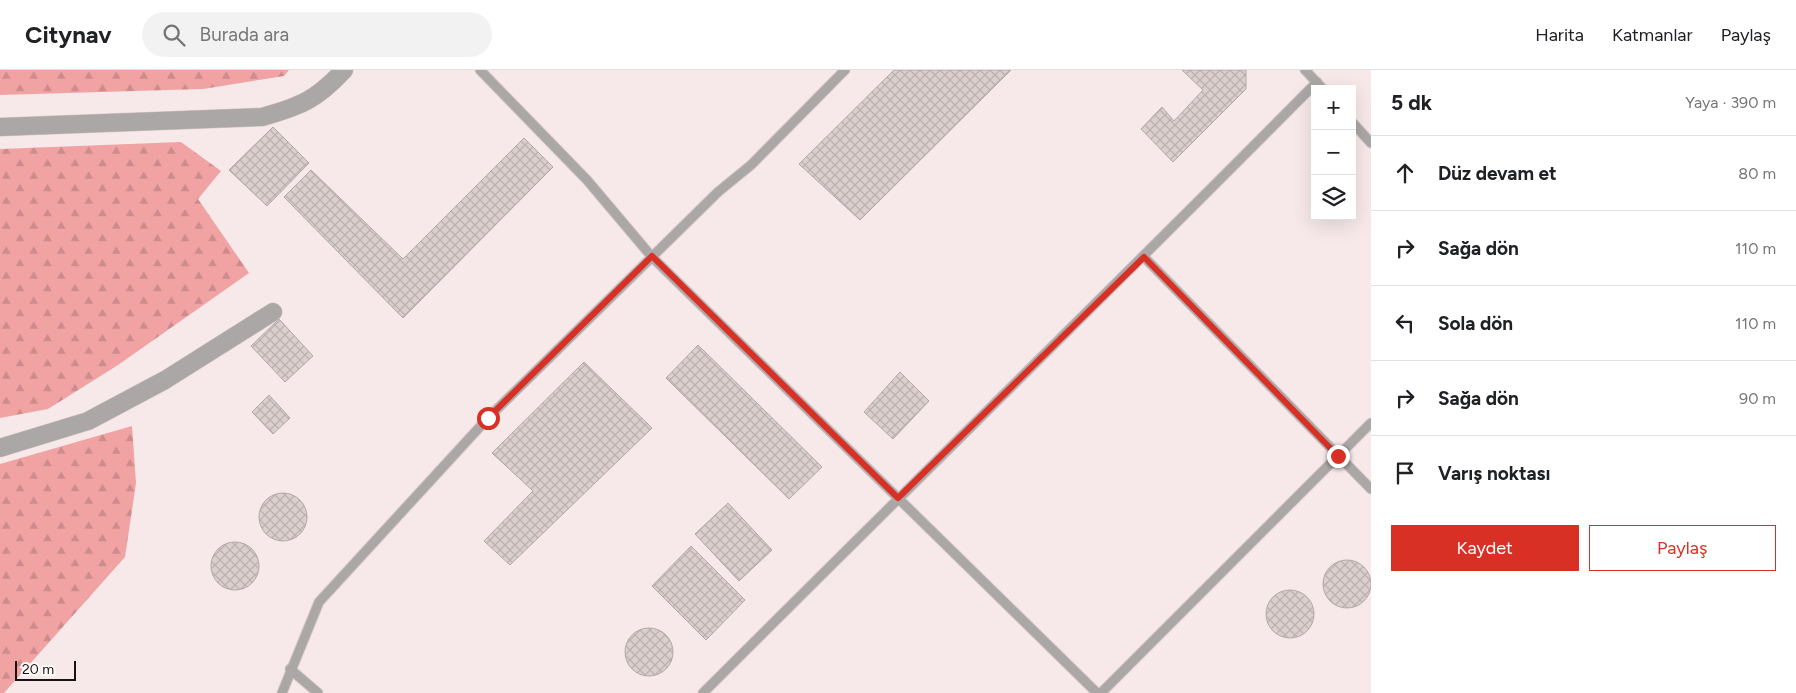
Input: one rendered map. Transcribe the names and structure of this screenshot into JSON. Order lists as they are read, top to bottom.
{
  "scale_bar": "20 m",
  "page": {
    "header": "Citynav",
    "search": "Burada ara",
    "nav": ["Harita", "Katmanlar", "Paylaş"],
    "heading": ["5 dk", "Yaya · 390 m"],
    "map_buttons": ["+", "−"],
    "list": [
      ["Düz devam et", "80 m"],
      ["Sağa dön", "110 m"],
      ["Sola dön", "110 m"],
      ["Sağa dön", "90 m"],
      "Varış noktası"
    ],
    "buttons": ["Kaydet", "Paylaş"],
    "scale": "20 m"
  }
}
